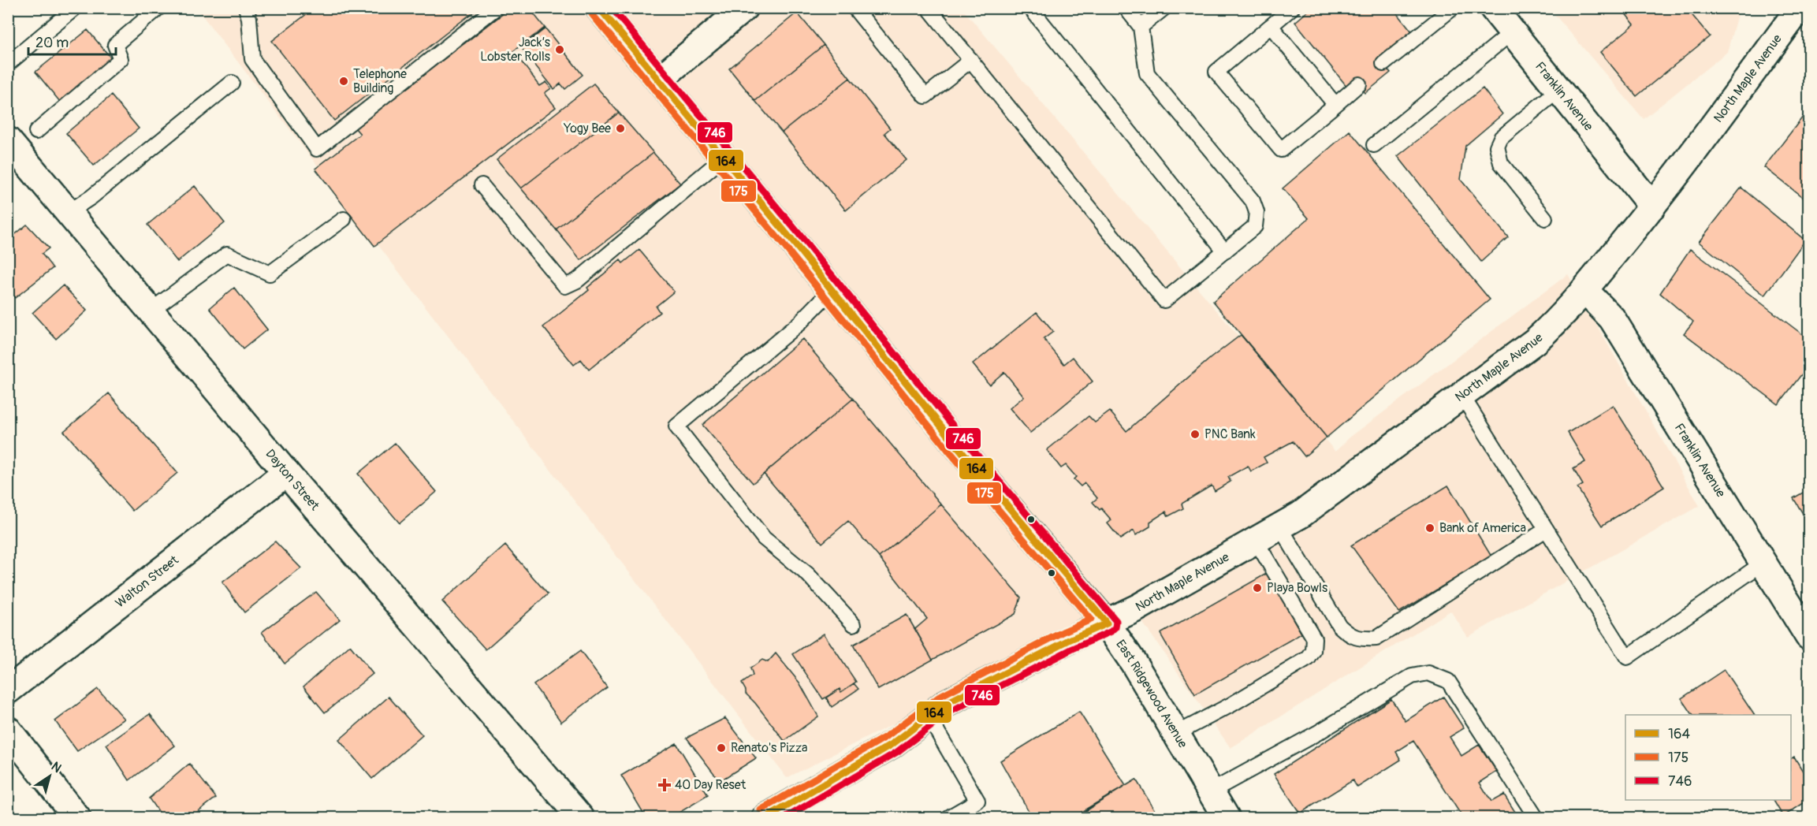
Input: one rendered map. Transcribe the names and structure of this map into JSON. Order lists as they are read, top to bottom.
{
  "streets": {
    "street": [
      "North Maple Avenue",
      "Franklin Avenue",
      "Dayton Street",
      "Walton Street",
      "East Ridgewood Avenue"
    ]
  },
  "crossings": [
    ["North Maple Avenue", "Franklin Avenue"],
    ["North Maple Avenue", "East Ridgewood Avenue"],
    ["Dayton Street", "Walton Street"]
  ],
  "places": {
    "other": [
      "Jack’s Lobster Rolls",
      "Telephone Building",
      "Yogy Bee",
      "PNC Bank",
      "Bank of America",
      "Playa Bowls",
      "Renato's Pizza"
    ],
    "health": ["40 Day Reset"]
  },
  "lines": ["transit line 164", "transit line 746", "transit line 175"],
  "legend": ["164", "175", "746"],
  "scale_bar": "20 m",
  "north": "top right"
}
